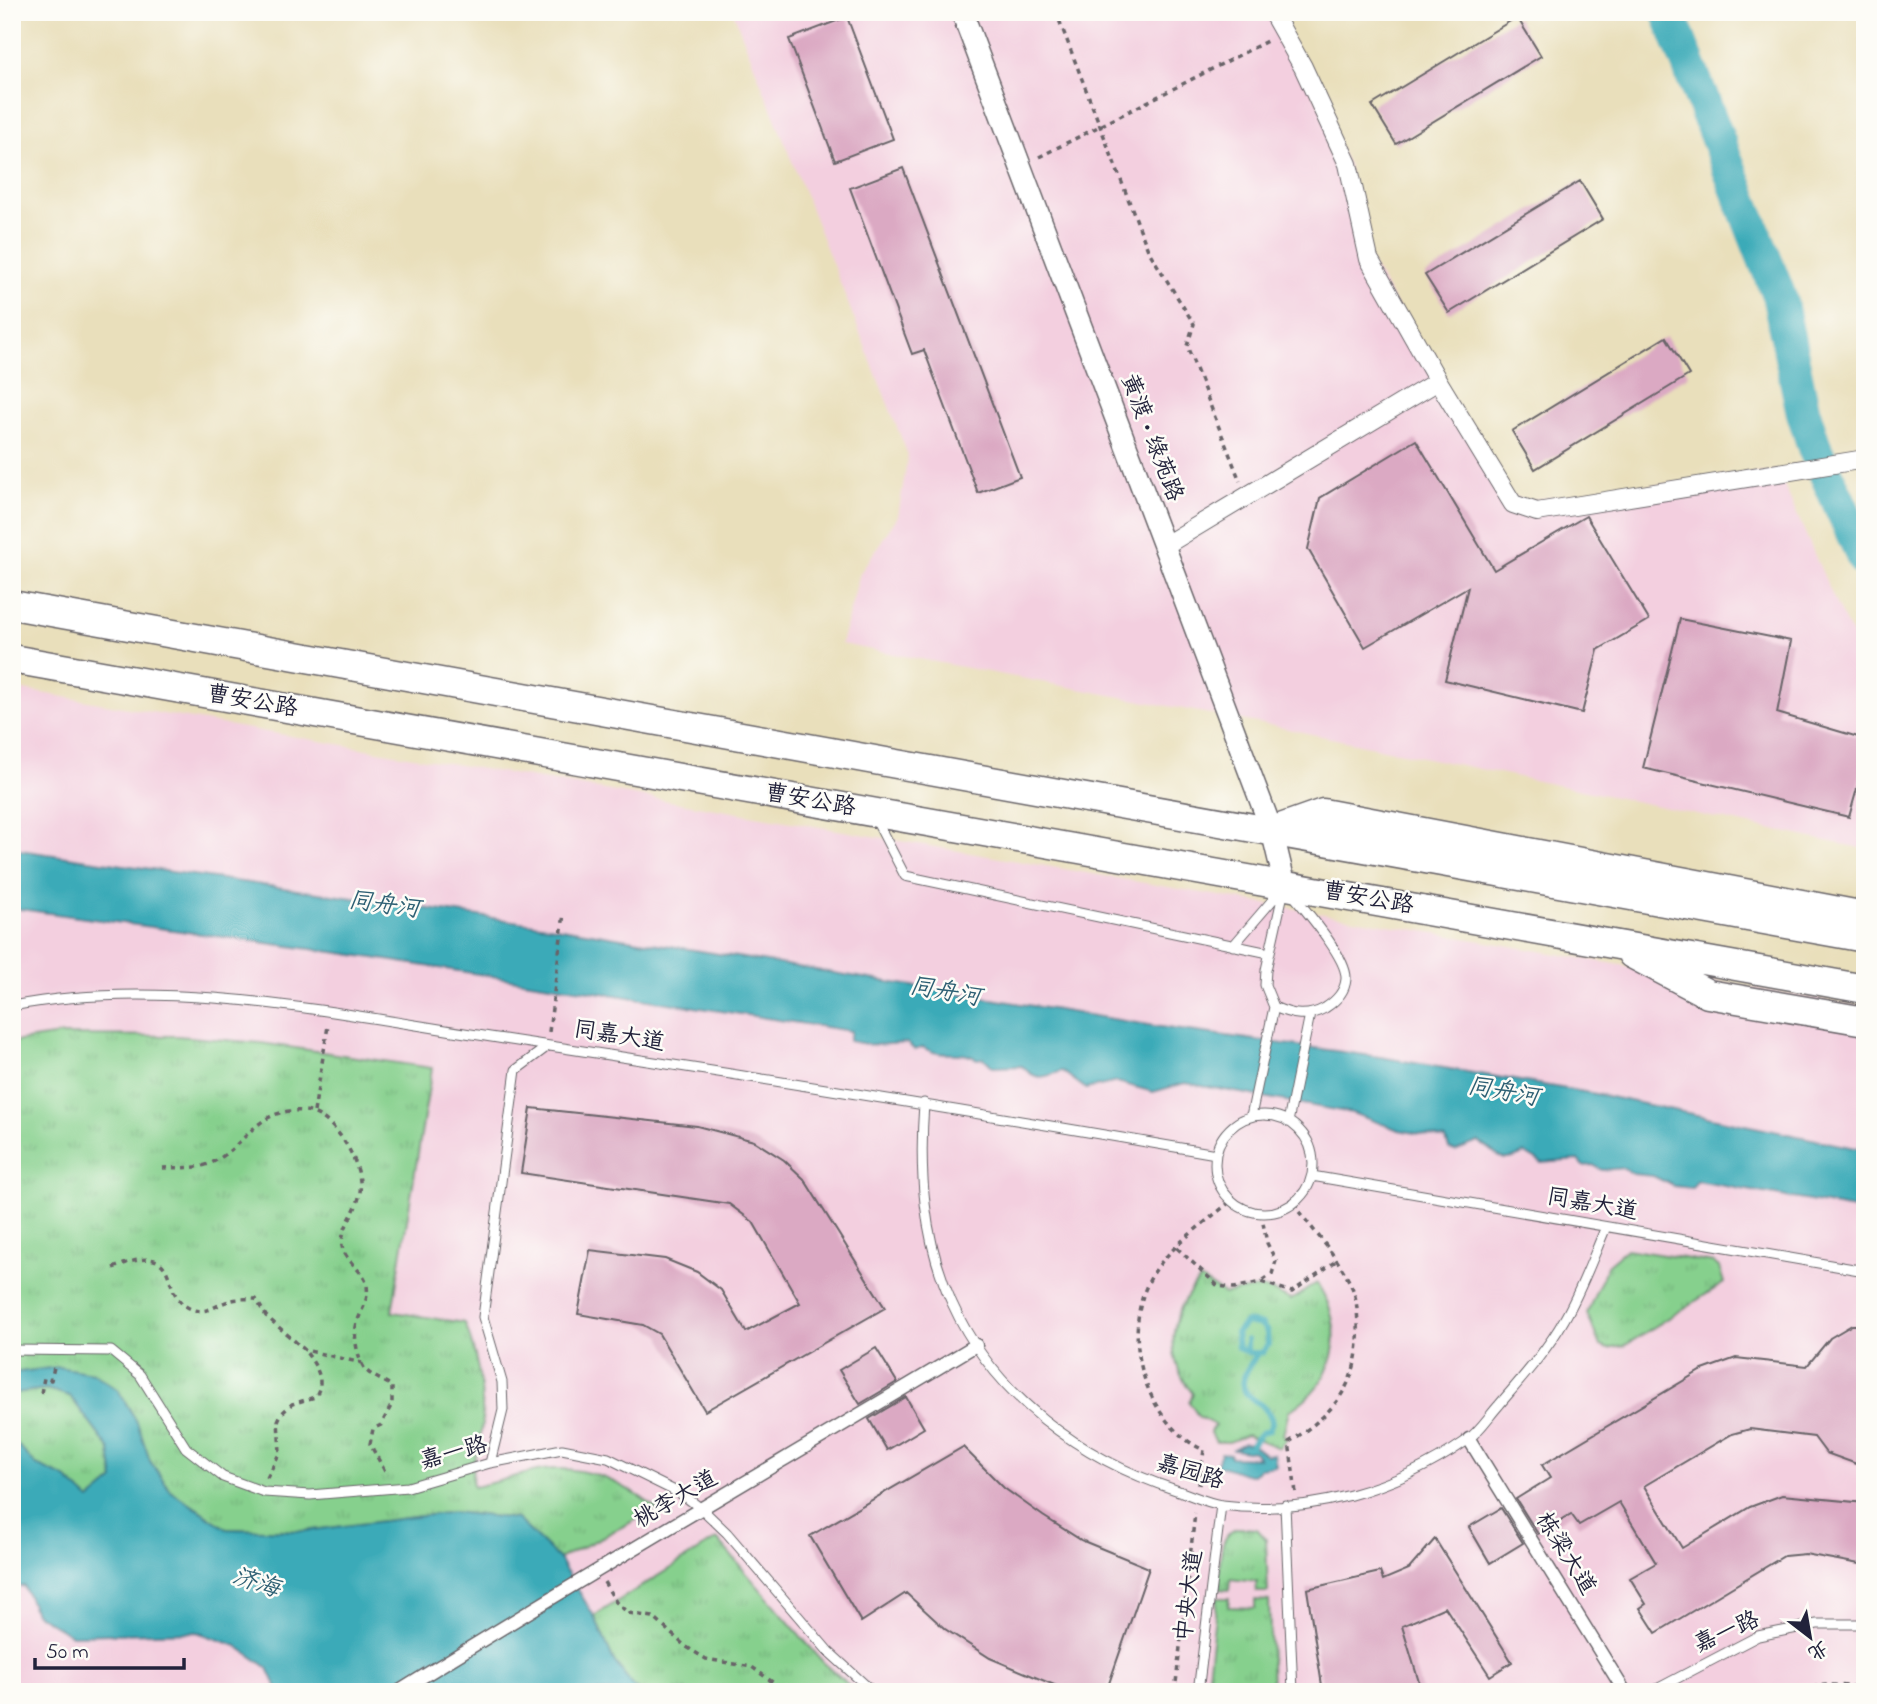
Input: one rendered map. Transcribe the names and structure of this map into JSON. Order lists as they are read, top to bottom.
{
  "streets": {
    "highway": ["曹安公路"],
    "street": ["黄渡 • 绿苑路", "桃李大道", "栋梁大道"],
    "lane": [
      "同嘉大道",
      "嘉一路",
      "嘉园路",
      "中央大道"
    ]
  },
  "crossings": [
    ["黄渡 • 绿苑路", "曹安公路"],
    ["同嘉大道", "嘉园路"],
    ["嘉一路", "桃李大道"],
    ["嘉园路", "桃李大道"],
    ["嘉园路", "栋梁大道"],
    ["嘉园路", "中央大道"]
  ],
  "water": ["同舟河", "济海"],
  "scale_bar": "50 m",
  "north": "bottom right"
}
